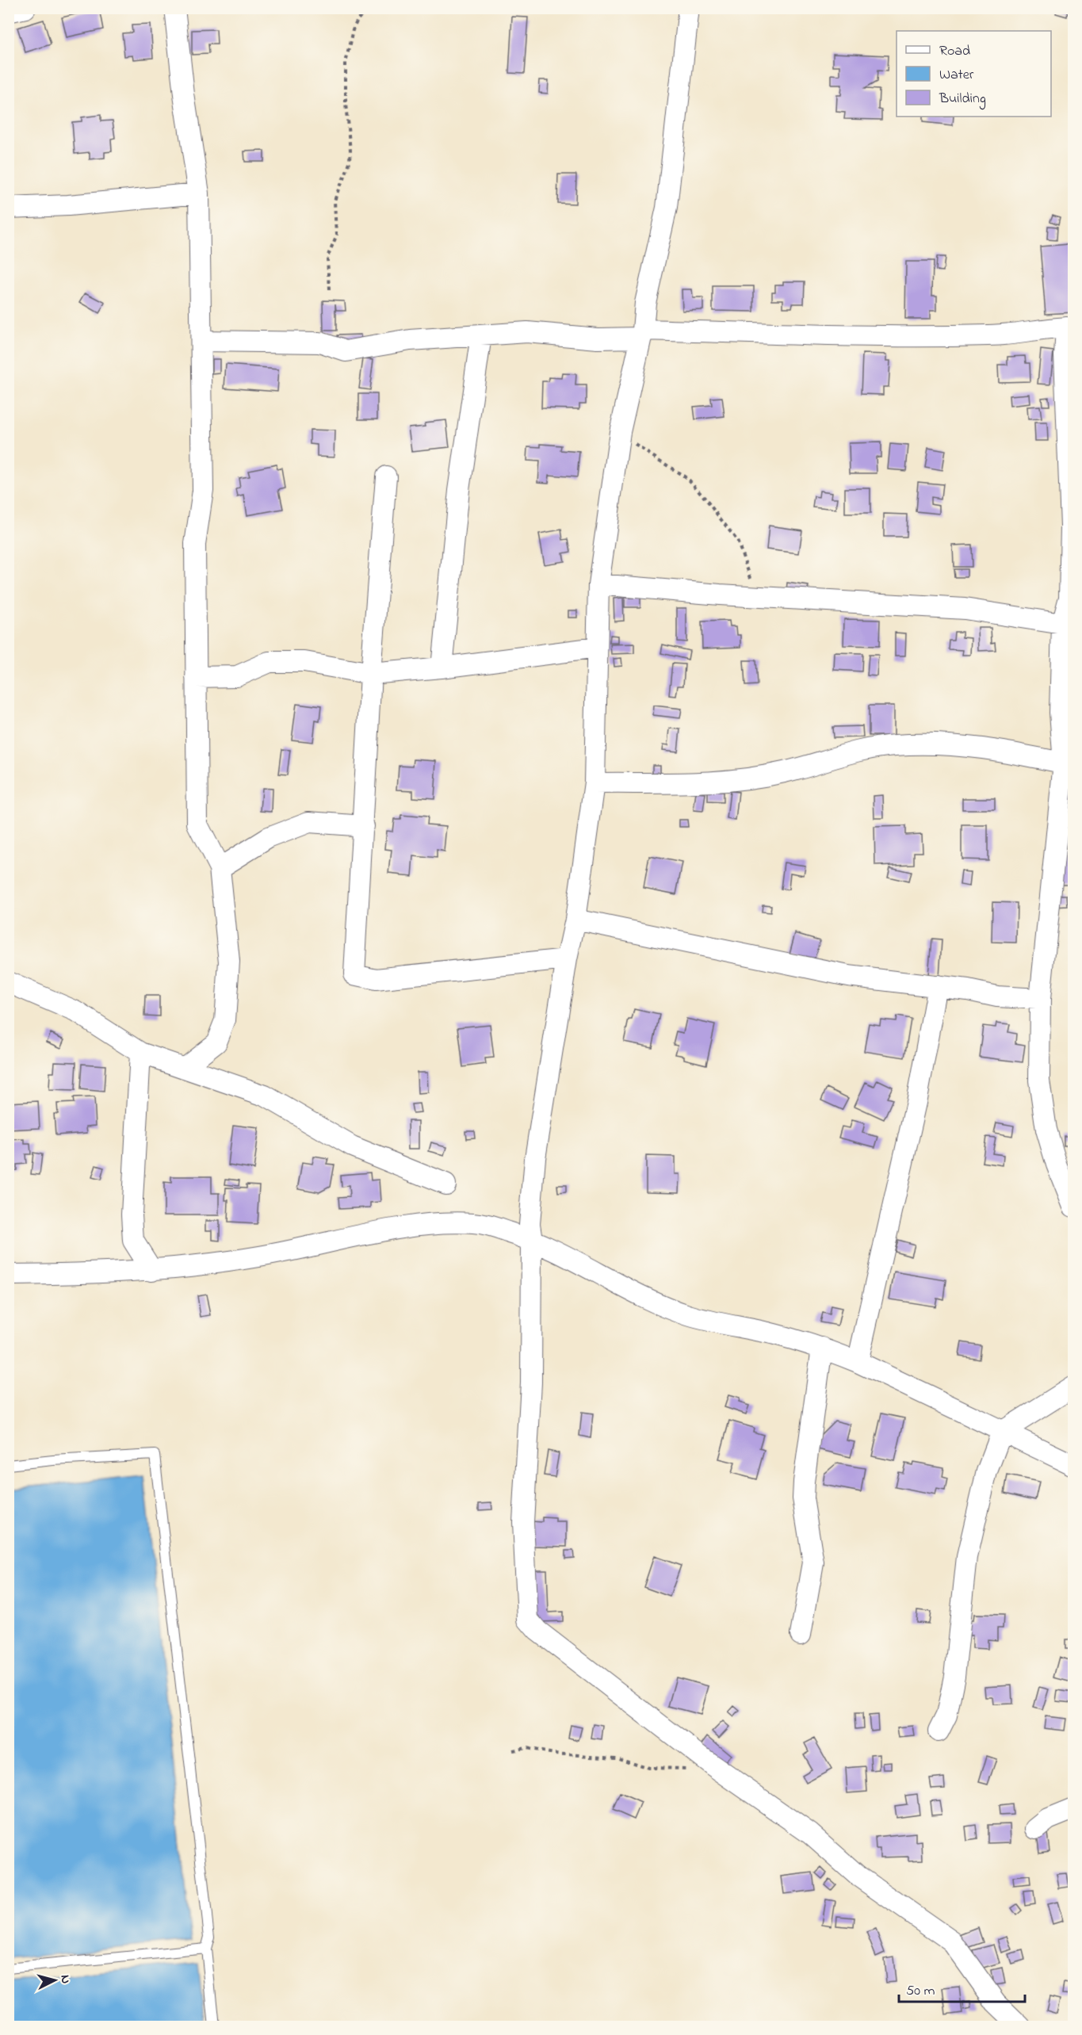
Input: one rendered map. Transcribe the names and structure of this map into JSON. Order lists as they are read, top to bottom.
{
  "legend": ["Road", "Water", "Building"],
  "scale_bar": "50 m",
  "north": "right"
}
